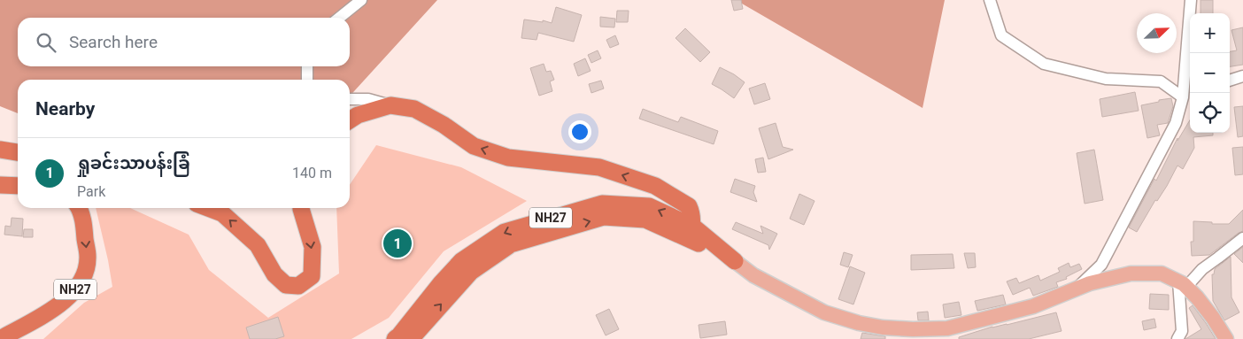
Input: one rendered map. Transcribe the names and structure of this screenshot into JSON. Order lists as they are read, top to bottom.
{
  "streets": {
    "highway": ["NH27"]
  },
  "north": "top right",
  "page": {
    "map_buttons": ["+", "−"],
    "search": "Search here",
    "heading": "Nearby",
    "list": [
      {
        "mark": "1",
        "name": "ရှုခင်းသာပန်းခြံ",
        "note": "Park",
        "value": "140 m"
      }
    ],
    "pins": "1"
  }
}
